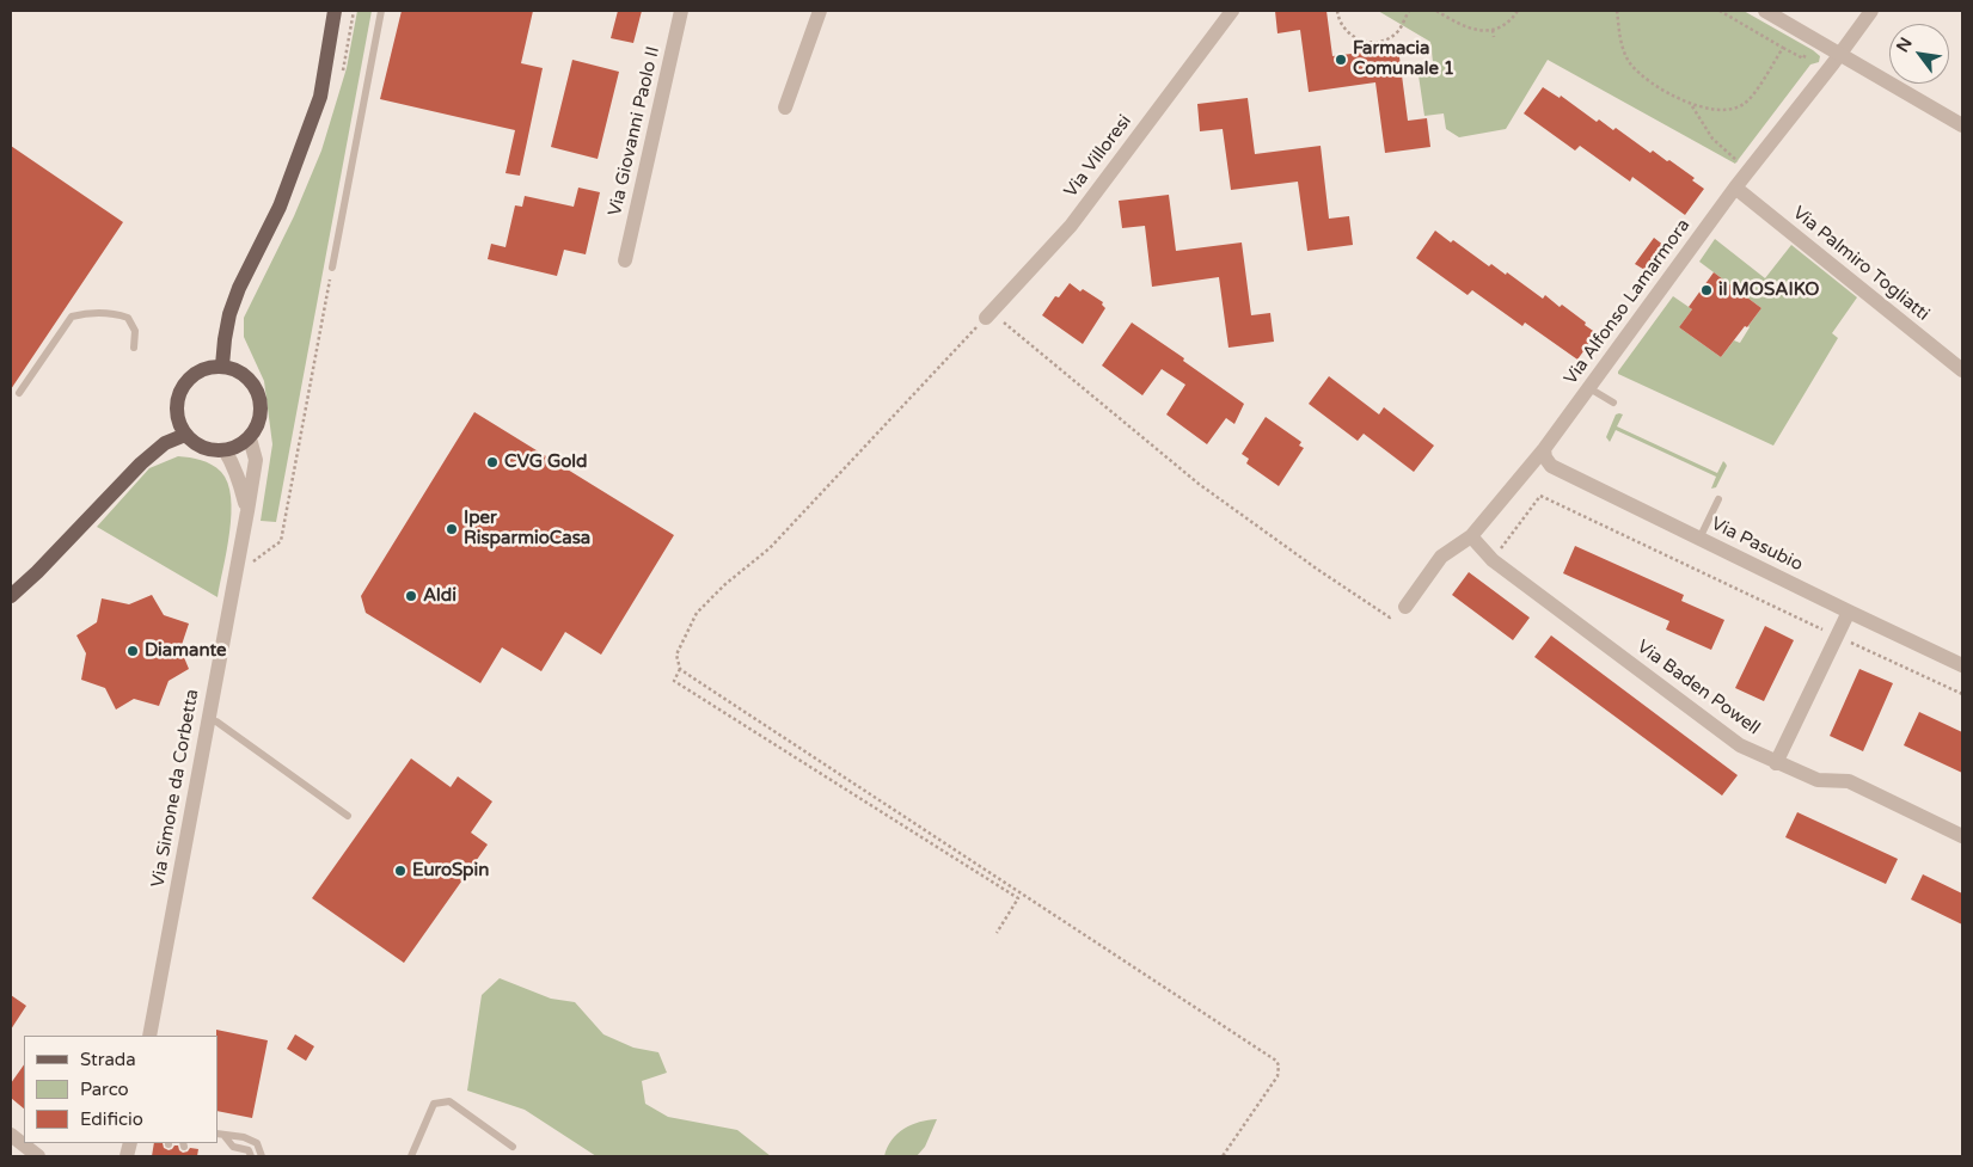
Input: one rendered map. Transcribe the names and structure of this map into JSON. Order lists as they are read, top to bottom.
{
  "streets": {
    "street": [
      "Via Giovanni Paolo II",
      "Via Villoresi",
      "Via Palmiro Togliatti",
      "Via Alfonso Lamarmora",
      "Via Pasubio",
      "Via Baden Powell",
      "Via Simone da Corbetta"
    ]
  },
  "crossings": [
    ["Via Palmiro Togliatti", "Via Alfonso Lamarmora"],
    ["Via Alfonso Lamarmora", "Via Pasubio"],
    ["Via Alfonso Lamarmora", "Via Baden Powell"]
  ],
  "places": [
    "Farmacia Comunale 1",
    "il MOSAIKO",
    "CVG Gold",
    "Iper RisparmioCasa",
    "Aldi",
    "Diamante",
    "EuroSpin"
  ],
  "legend": ["Strada", "Parco", "Edificio"],
  "north": "top left"
}
